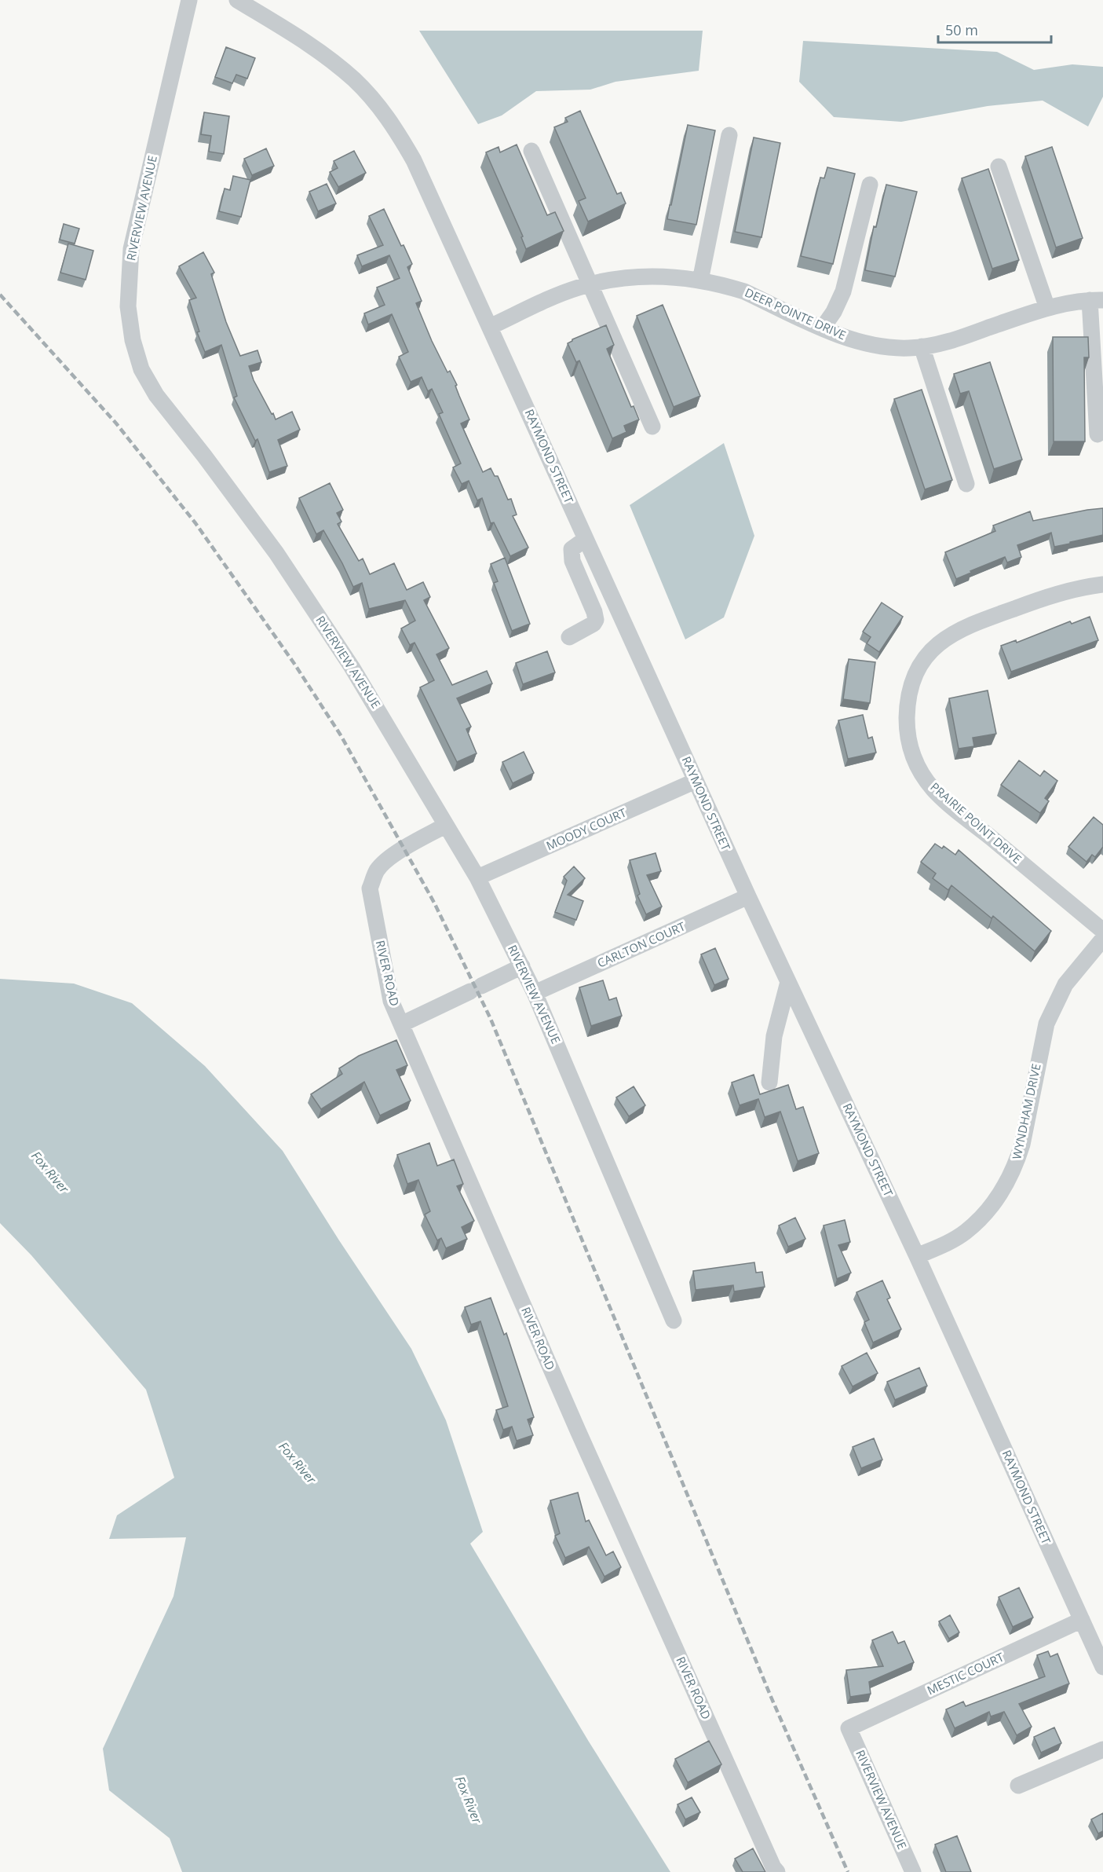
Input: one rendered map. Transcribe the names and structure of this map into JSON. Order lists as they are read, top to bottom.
{
  "streets": {
    "street": [
      "RIVERVIEW AVENUE",
      "DEER POINTE DRIVE",
      "RAYMOND STREET",
      "PRAIRIE POINT DRIVE",
      "MOODY COURT",
      "CARLTON COURT",
      "RIVER ROAD",
      "WYNDHAM DRIVE",
      "MESTIC COURT"
    ]
  },
  "crossings": [
    ["RIVERVIEW AVENUE", "MOODY COURT"],
    ["RIVERVIEW AVENUE", "CARLTON COURT"],
    ["RIVERVIEW AVENUE", "RIVER ROAD"],
    ["RIVERVIEW AVENUE", "MESTIC COURT"],
    ["DEER POINTE DRIVE", "RAYMOND STREET"],
    ["RAYMOND STREET", "MOODY COURT"],
    ["RAYMOND STREET", "CARLTON COURT"],
    ["RAYMOND STREET", "WYNDHAM DRIVE"],
    ["RAYMOND STREET", "MESTIC COURT"]
  ],
  "water": ["Fox River"],
  "scale_bar": "50 m"
}
